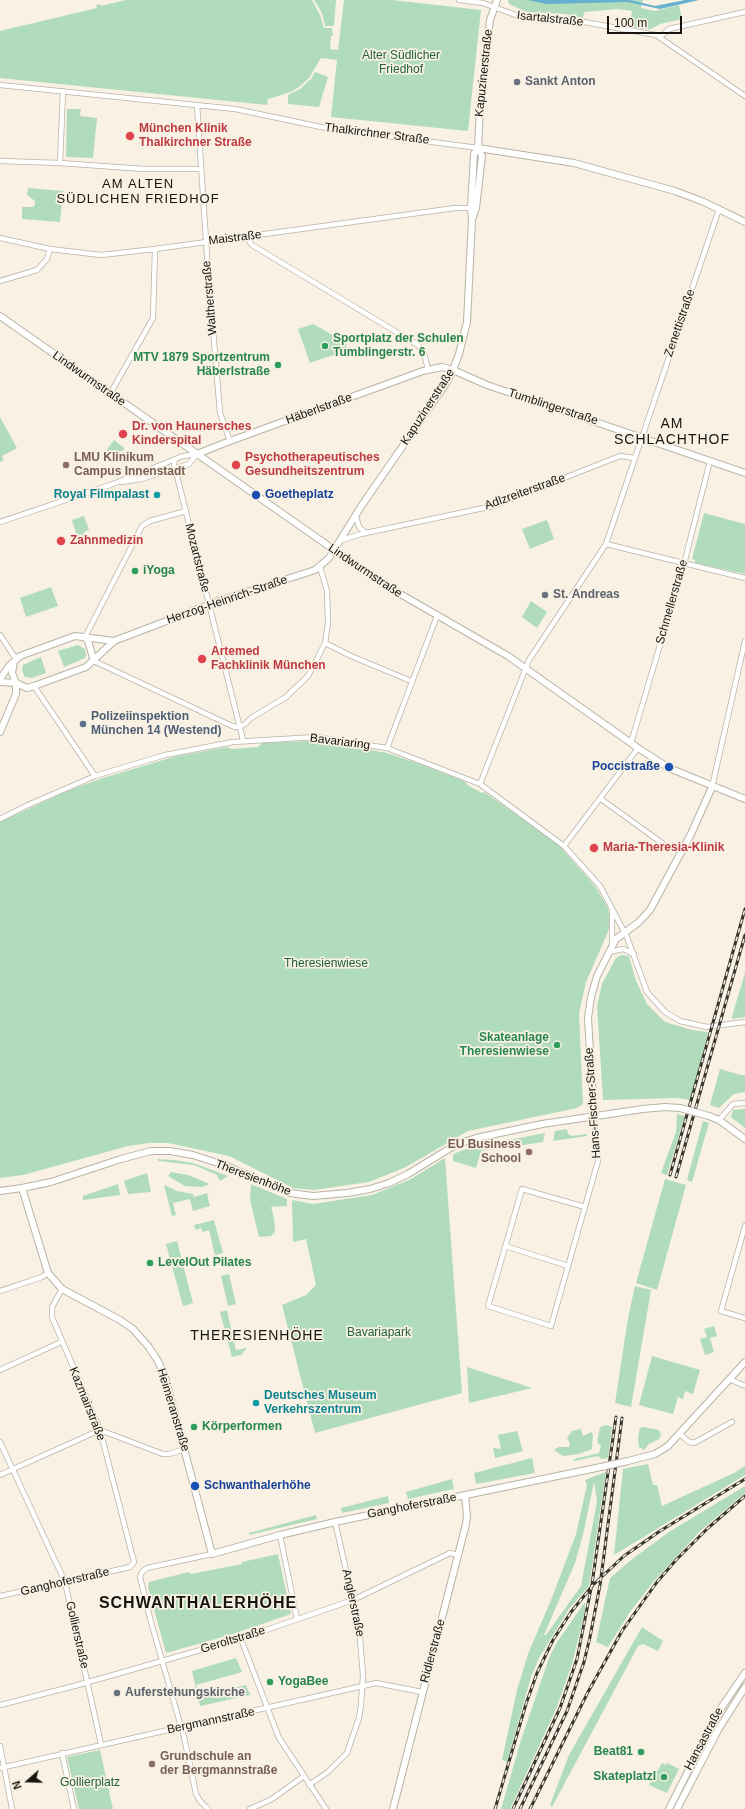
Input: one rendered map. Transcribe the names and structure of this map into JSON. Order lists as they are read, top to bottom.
{
  "streets": {
    "main road": [
      "Kapuzinerstraße",
      "Thalkirchner Straße",
      "Lindwurmstraße",
      "Tumblingerstraße",
      "Häberlstraße",
      "Herzog-Heinrich-Straße",
      "Hans-Fischer-Straße",
      "Theresienhöhe",
      "Heimeranstraße",
      "Ganghoferstraße",
      "Ridlerstraße",
      "Hansastraße"
    ],
    "street": [
      "Isartalstraße",
      "Maistraße",
      "Waltherstraße",
      "Zenettistraße",
      "Adlzreiterstraße",
      "Mozartstraße",
      "Schmellerstraße",
      "Bavariaring",
      "Kazmairstraße",
      "Anglerstraße",
      "Gollierstraße",
      "Geroltstraße",
      "Bergmannstraße"
    ]
  },
  "crossings": [
    ["Isartalstraße", "Kapuzinerstraße"],
    ["Kapuzinerstraße", "Thalkirchner Straße"],
    ["Kapuzinerstraße", "Maistraße"],
    ["Kapuzinerstraße", "Lindwurmstraße"],
    ["Kapuzinerstraße", "Tumblingerstraße"],
    ["Kapuzinerstraße", "Adlzreiterstraße"],
    ["Kapuzinerstraße", "Herzog-Heinrich-Straße"],
    ["Thalkirchner Straße", "Waltherstraße"],
    ["Thalkirchner Straße", "Zenettistraße"],
    ["Maistraße", "Waltherstraße"],
    ["Waltherstraße", "Häberlstraße"],
    ["Zenettistraße", "Tumblingerstraße"],
    ["Zenettistraße", "Adlzreiterstraße"],
    ["Lindwurmstraße", "Häberlstraße"],
    ["Lindwurmstraße", "Herzog-Heinrich-Straße"],
    ["Lindwurmstraße", "Schmellerstraße"],
    ["Tumblingerstraße", "Häberlstraße"],
    ["Tumblingerstraße", "Schmellerstraße"],
    ["Mozartstraße", "Herzog-Heinrich-Straße"],
    ["Mozartstraße", "Bavariaring"],
    ["Bavariaring", "Hans-Fischer-Straße"],
    ["Hans-Fischer-Straße", "Theresienhöhe"],
    ["Kazmairstraße", "Heimeranstraße"],
    ["Kazmairstraße", "Ganghoferstraße"],
    ["Heimeranstraße", "Ganghoferstraße"],
    ["Ganghoferstraße", "Anglerstraße"],
    ["Ganghoferstraße", "Gollierstraße"],
    ["Ganghoferstraße", "Geroltstraße"],
    ["Ganghoferstraße", "Ridlerstraße"],
    ["Anglerstraße", "Geroltstraße"],
    ["Anglerstraße", "Bergmannstraße"],
    ["Gollierstraße", "Geroltstraße"],
    ["Gollierstraße", "Bergmannstraße"],
    ["Geroltstraße", "Ridlerstraße"],
    ["Ridlerstraße", "Bergmannstraße"]
  ],
  "districts": [
    "AM ALTEN SÜDLICHEN FRIEDHOF",
    "AM SCHLACHTHOF",
    "THERESIENHÖHE",
    "SCHWANTHALERHÖHE"
  ],
  "parks": [
    "Alter Südlicher Friedhof",
    "Theresienwiese",
    "Bavariapark",
    "Gollierplatz"
  ],
  "places": [
    "Sankt Anton",
    "München Klinik Thalkirchner Straße",
    "Sportplatz der Schulen Tumblingerstr. 6",
    "MTV 1879 Sportzentrum Häberlstraße",
    "Dr. von Haunersches Kinderspital",
    "LMU Klinikum Campus Innenstadt",
    "Psychotherapeutisches Gesundheitszentrum",
    "Royal Filmpalast",
    "Goetheplatz",
    "Zahnmedizin",
    "iYoga",
    "St. Andreas",
    "Artemed Fachklinik München",
    "Polizeiinspektion München 14 (Westend)",
    "Poccistraße",
    "Maria-Theresia-Klinik",
    "Skateanlage Theresienwiese",
    "EU Business School",
    "LevelOut Pilates",
    "Deutsches Museum Verkehrszentrum",
    "Körperformen",
    "Schwanthalerhöhe",
    "YogaBee",
    "Auferstehungskirche",
    "Beat81",
    "Grundschule an der Bergmannstraße",
    "Skateplatzl"
  ],
  "scale_bar": "100 m",
  "north": "left"
}
